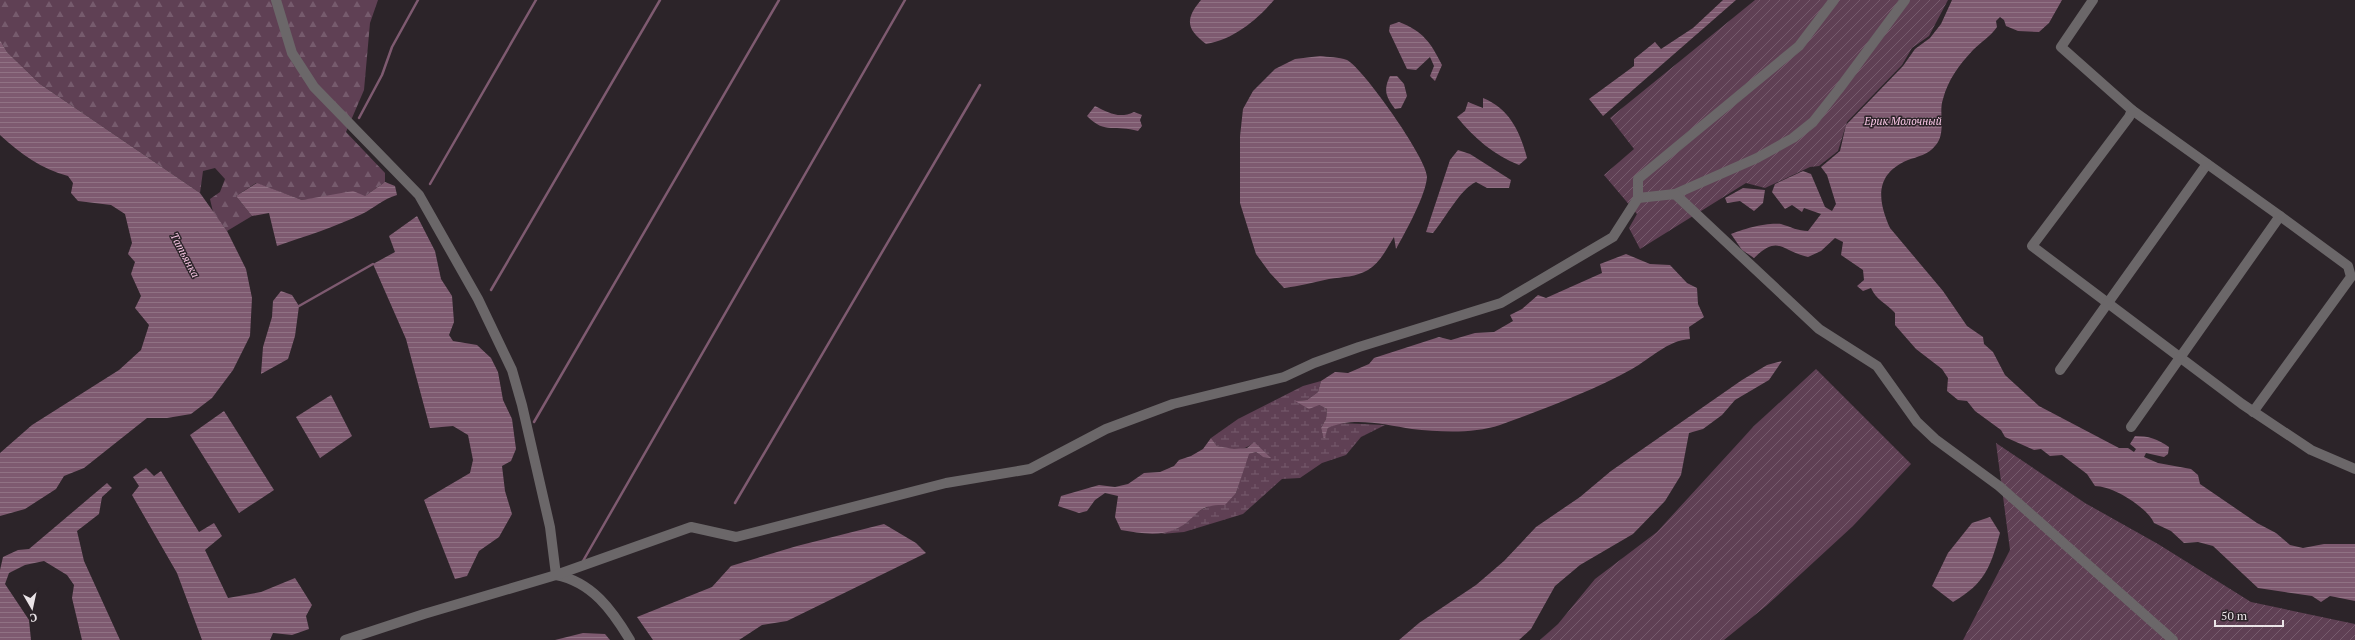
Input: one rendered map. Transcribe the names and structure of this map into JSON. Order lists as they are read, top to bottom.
{
  "water": ["Ерик Молочный", "Татьянка"],
  "scale_bar": "50 m",
  "north": "bottom"
}
